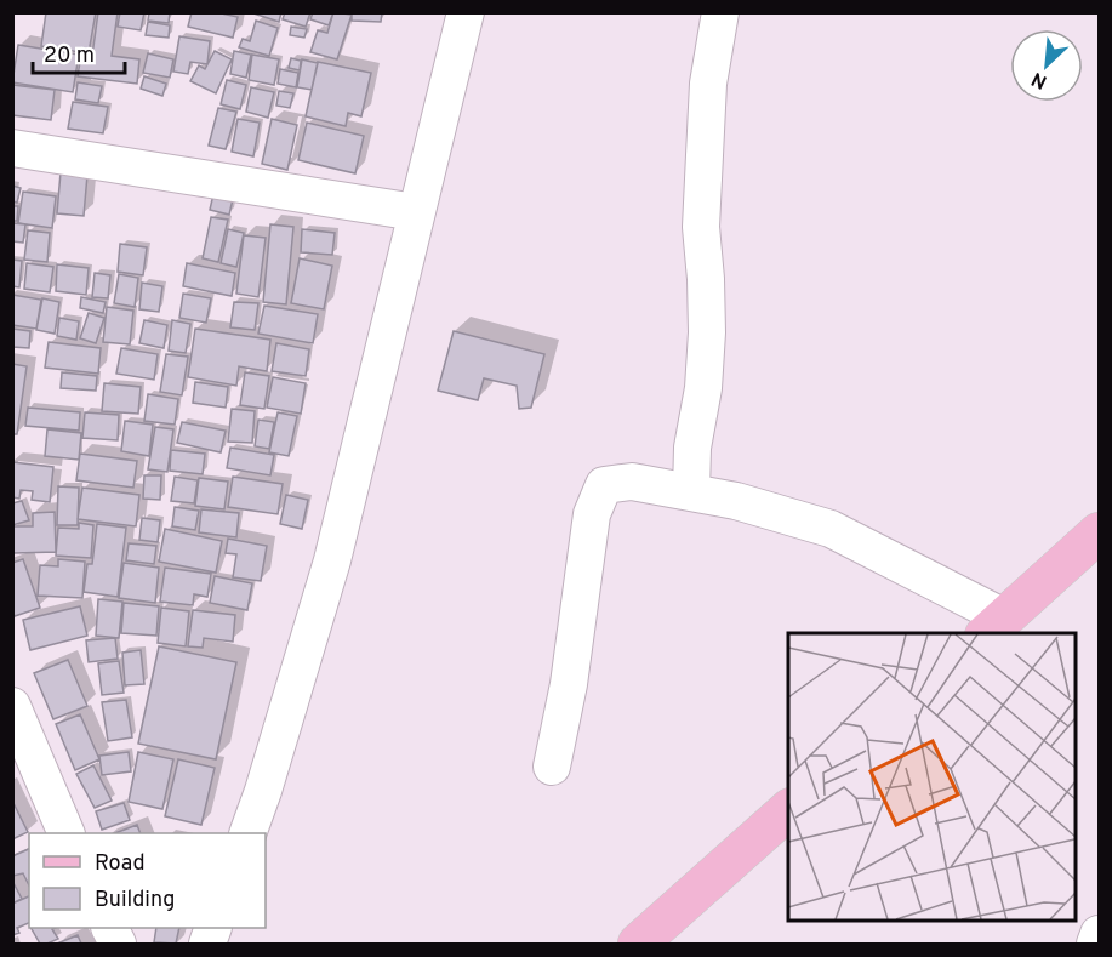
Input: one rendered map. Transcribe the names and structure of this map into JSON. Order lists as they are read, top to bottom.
{
  "legend": ["Road", "Building"],
  "scale_bar": "20 m",
  "north": "bottom left"
}
